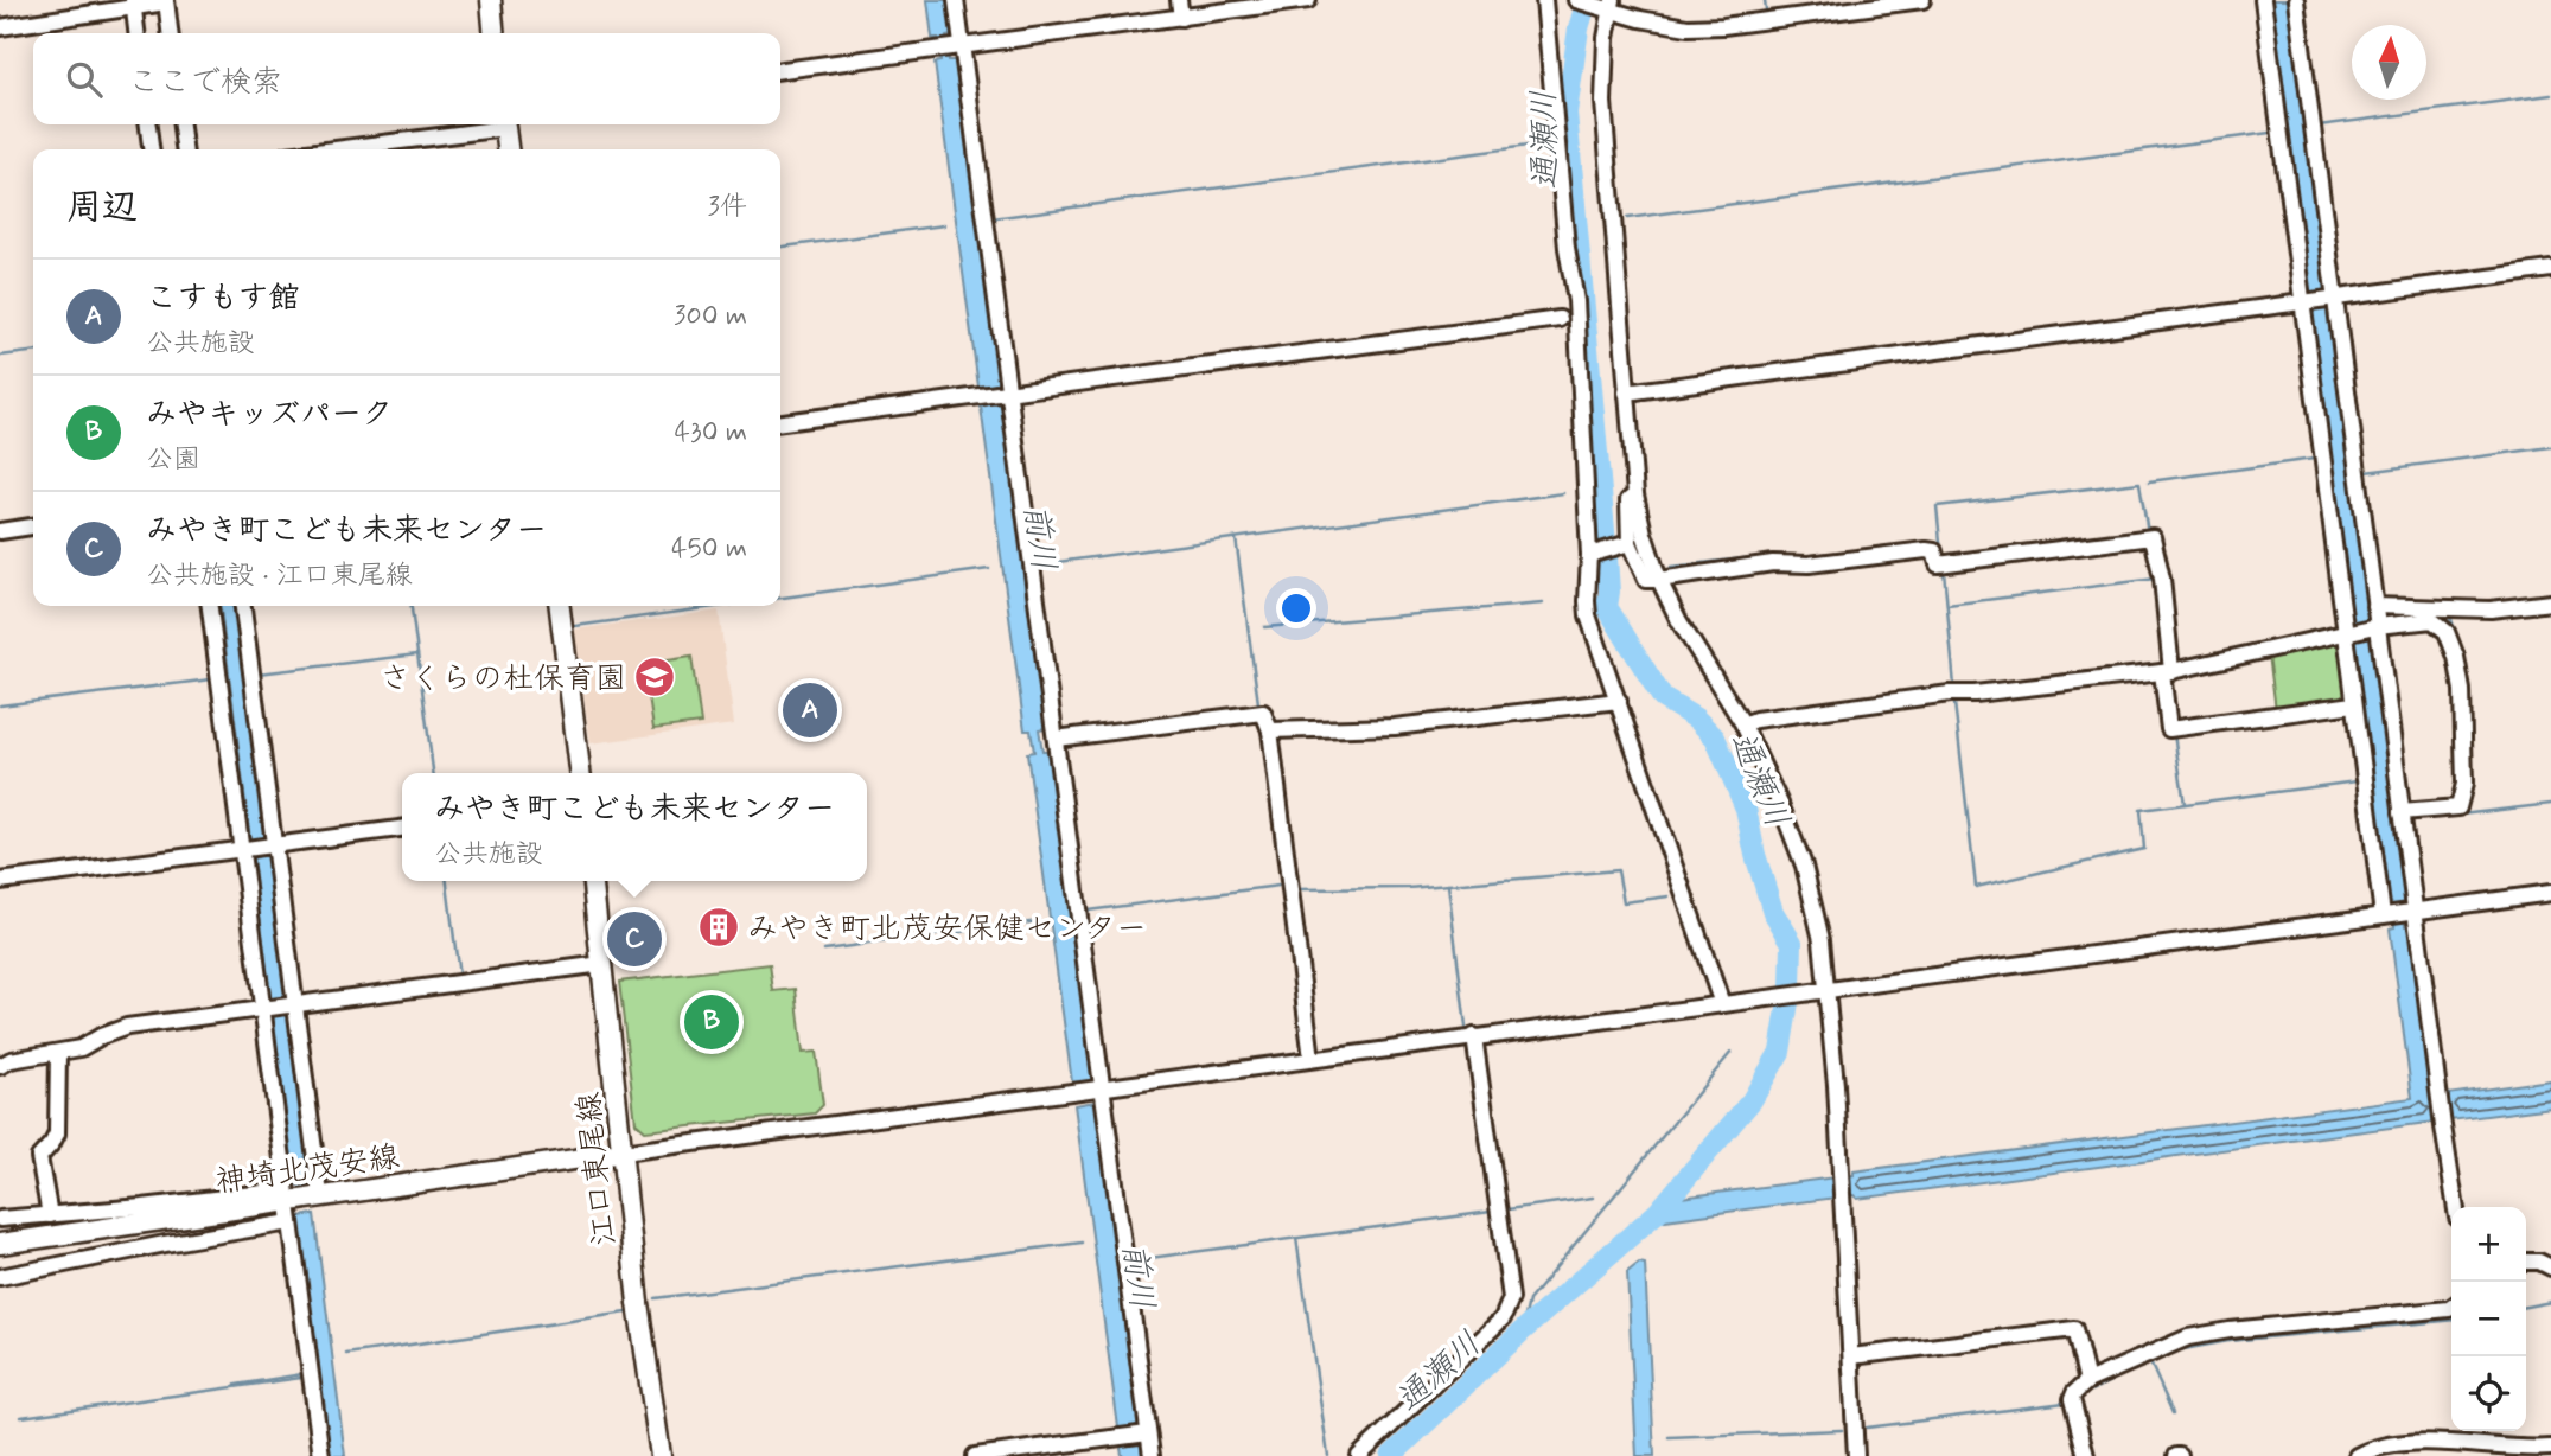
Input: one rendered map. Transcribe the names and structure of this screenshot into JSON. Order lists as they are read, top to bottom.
{
  "streets": {
    "main road": ["神埼北茂安線", "江口東尾線"]
  },
  "crossings": [
    ["神埼北茂安線", "江口東尾線"]
  ],
  "water": ["通瀬川", "前川"],
  "places": {
    "school or university": ["さくらの杜保育園"],
    "building": ["みやき町北茂安保健センター"]
  },
  "north": "top",
  "page": {
    "search": "ここで検索",
    "heading": ["周辺", "3件"],
    "list": [
      {
        "mark": "A",
        "name": "こすもす館",
        "note": "公共施設",
        "value": "300 m"
      },
      {
        "mark": "B",
        "name": "みやキッズパーク",
        "note": "公園",
        "value": "430 m"
      },
      {
        "mark": "C",
        "name": "みやき町こども未来センター",
        "note": "公共施設 · 江口東尾線",
        "value": "450 m"
      }
    ],
    "pins": ["A", "C", "B"],
    "popup": ["みやき町こども未来センター", "公共施設"],
    "map_buttons": ["+", "−"]
  }
}
